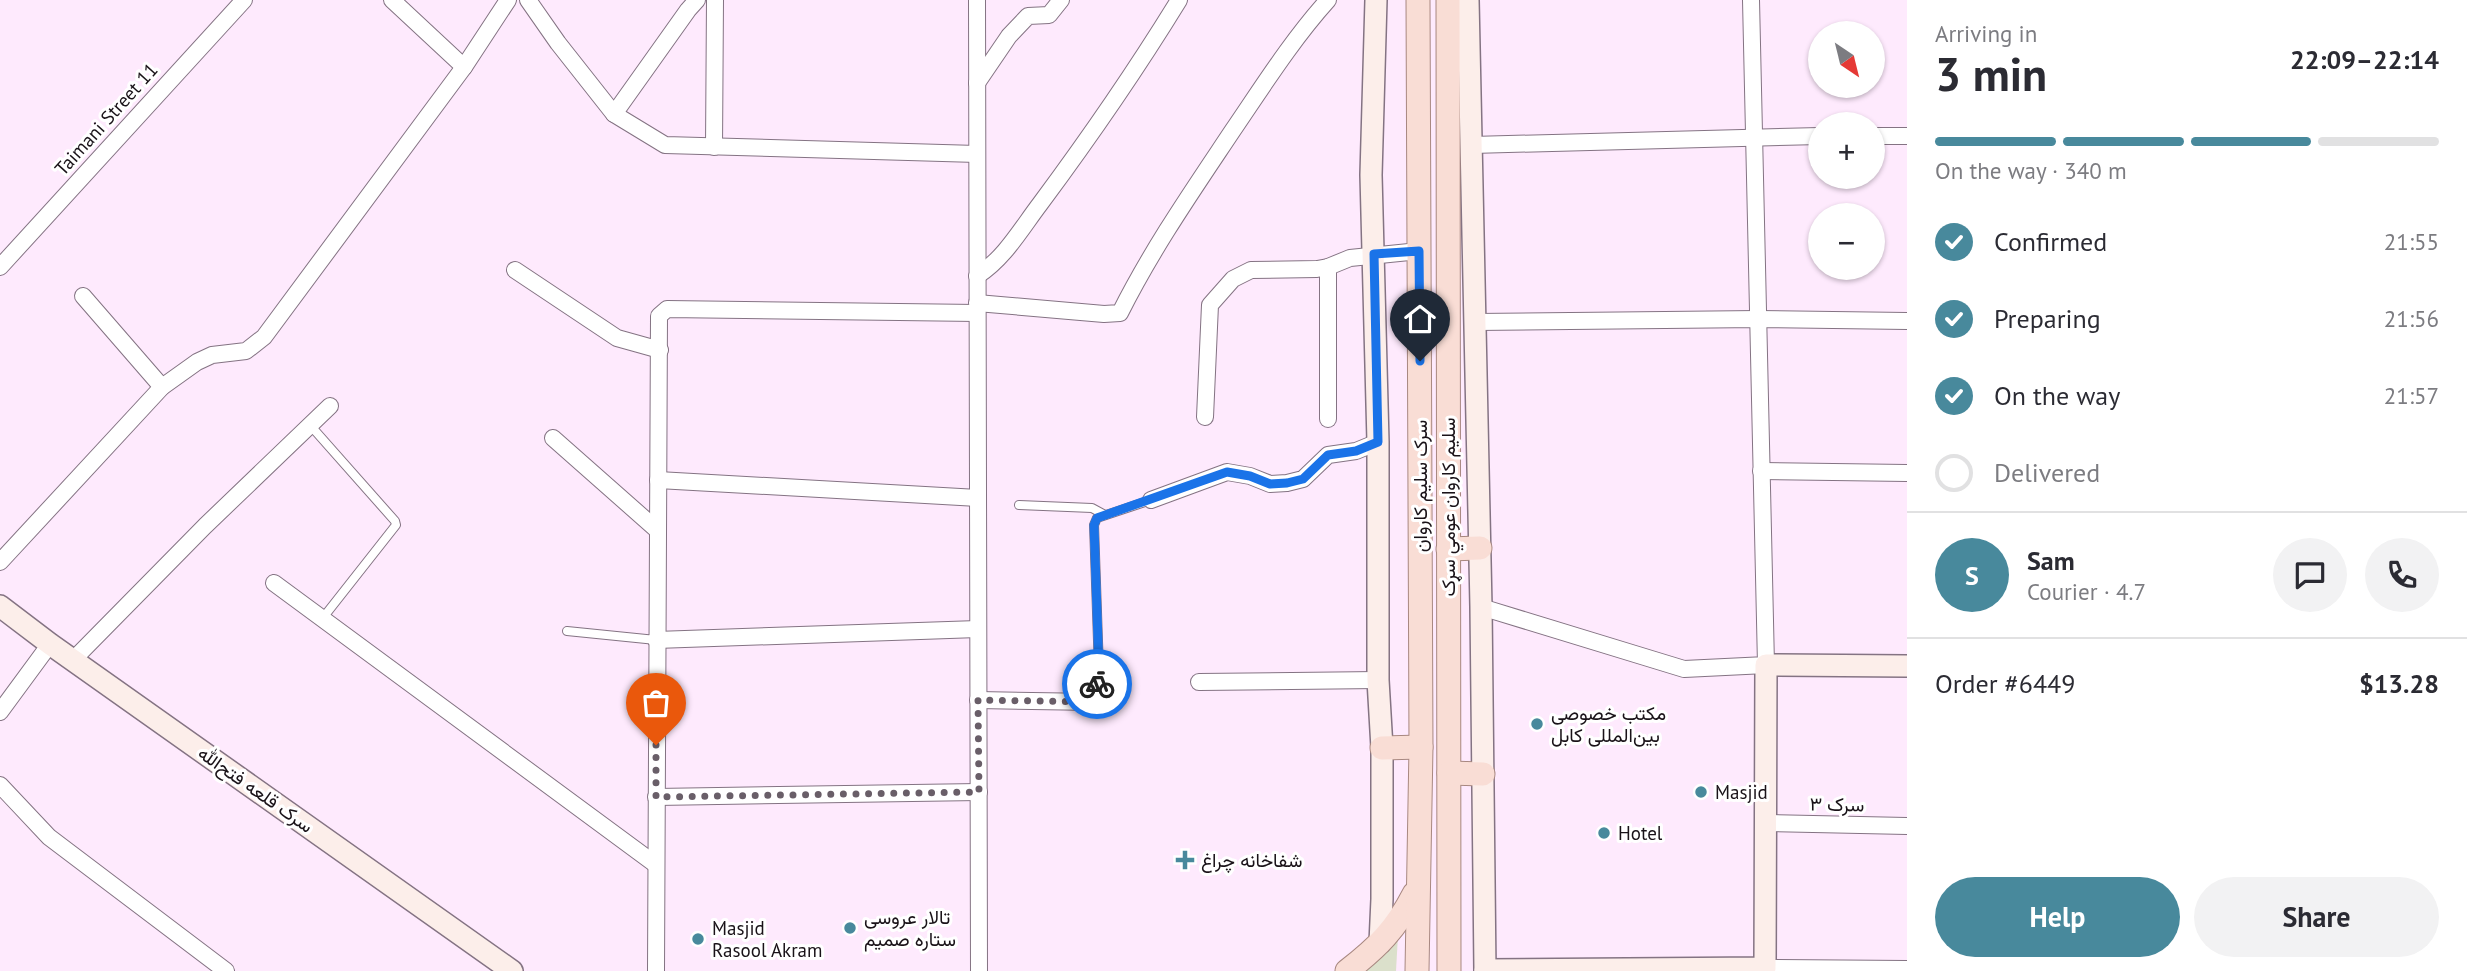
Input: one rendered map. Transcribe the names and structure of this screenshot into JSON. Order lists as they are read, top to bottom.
{
  "streets": {
    "main road": ["سرک سلیم کاروان", "سلیم کاروان عومي سړک"],
    "street": ["Taimani Street 11", "سرک قلعه فتح‌الله", "سرک ۳"]
  },
  "places": {
    "other": [
      "مکتب خصوصی بین‌المللی کابل",
      "Masjid",
      "Hotel",
      "تالار عروسی ستاره صمیم",
      "Masjid Rasool Akram"
    ],
    "health": ["شفاخانه چراغ"]
  },
  "north": "bottom right",
  "page": {
    "heading": ["3 min", "Arriving in", "22:09–22:14"],
    "panel": [
      "Sam",
      "Courier · 4.7",
      "Order #6449",
      "$13.28"
    ],
    "map_buttons": ["+", "−"],
    "bar": "On the way · 340 m",
    "list": [
      ["Confirmed", "21:55"],
      ["Preparing", "21:56"],
      ["On the way", "21:57"],
      "Delivered"
    ],
    "round": "S",
    "buttons": ["Help", "Share"]
  }
}
